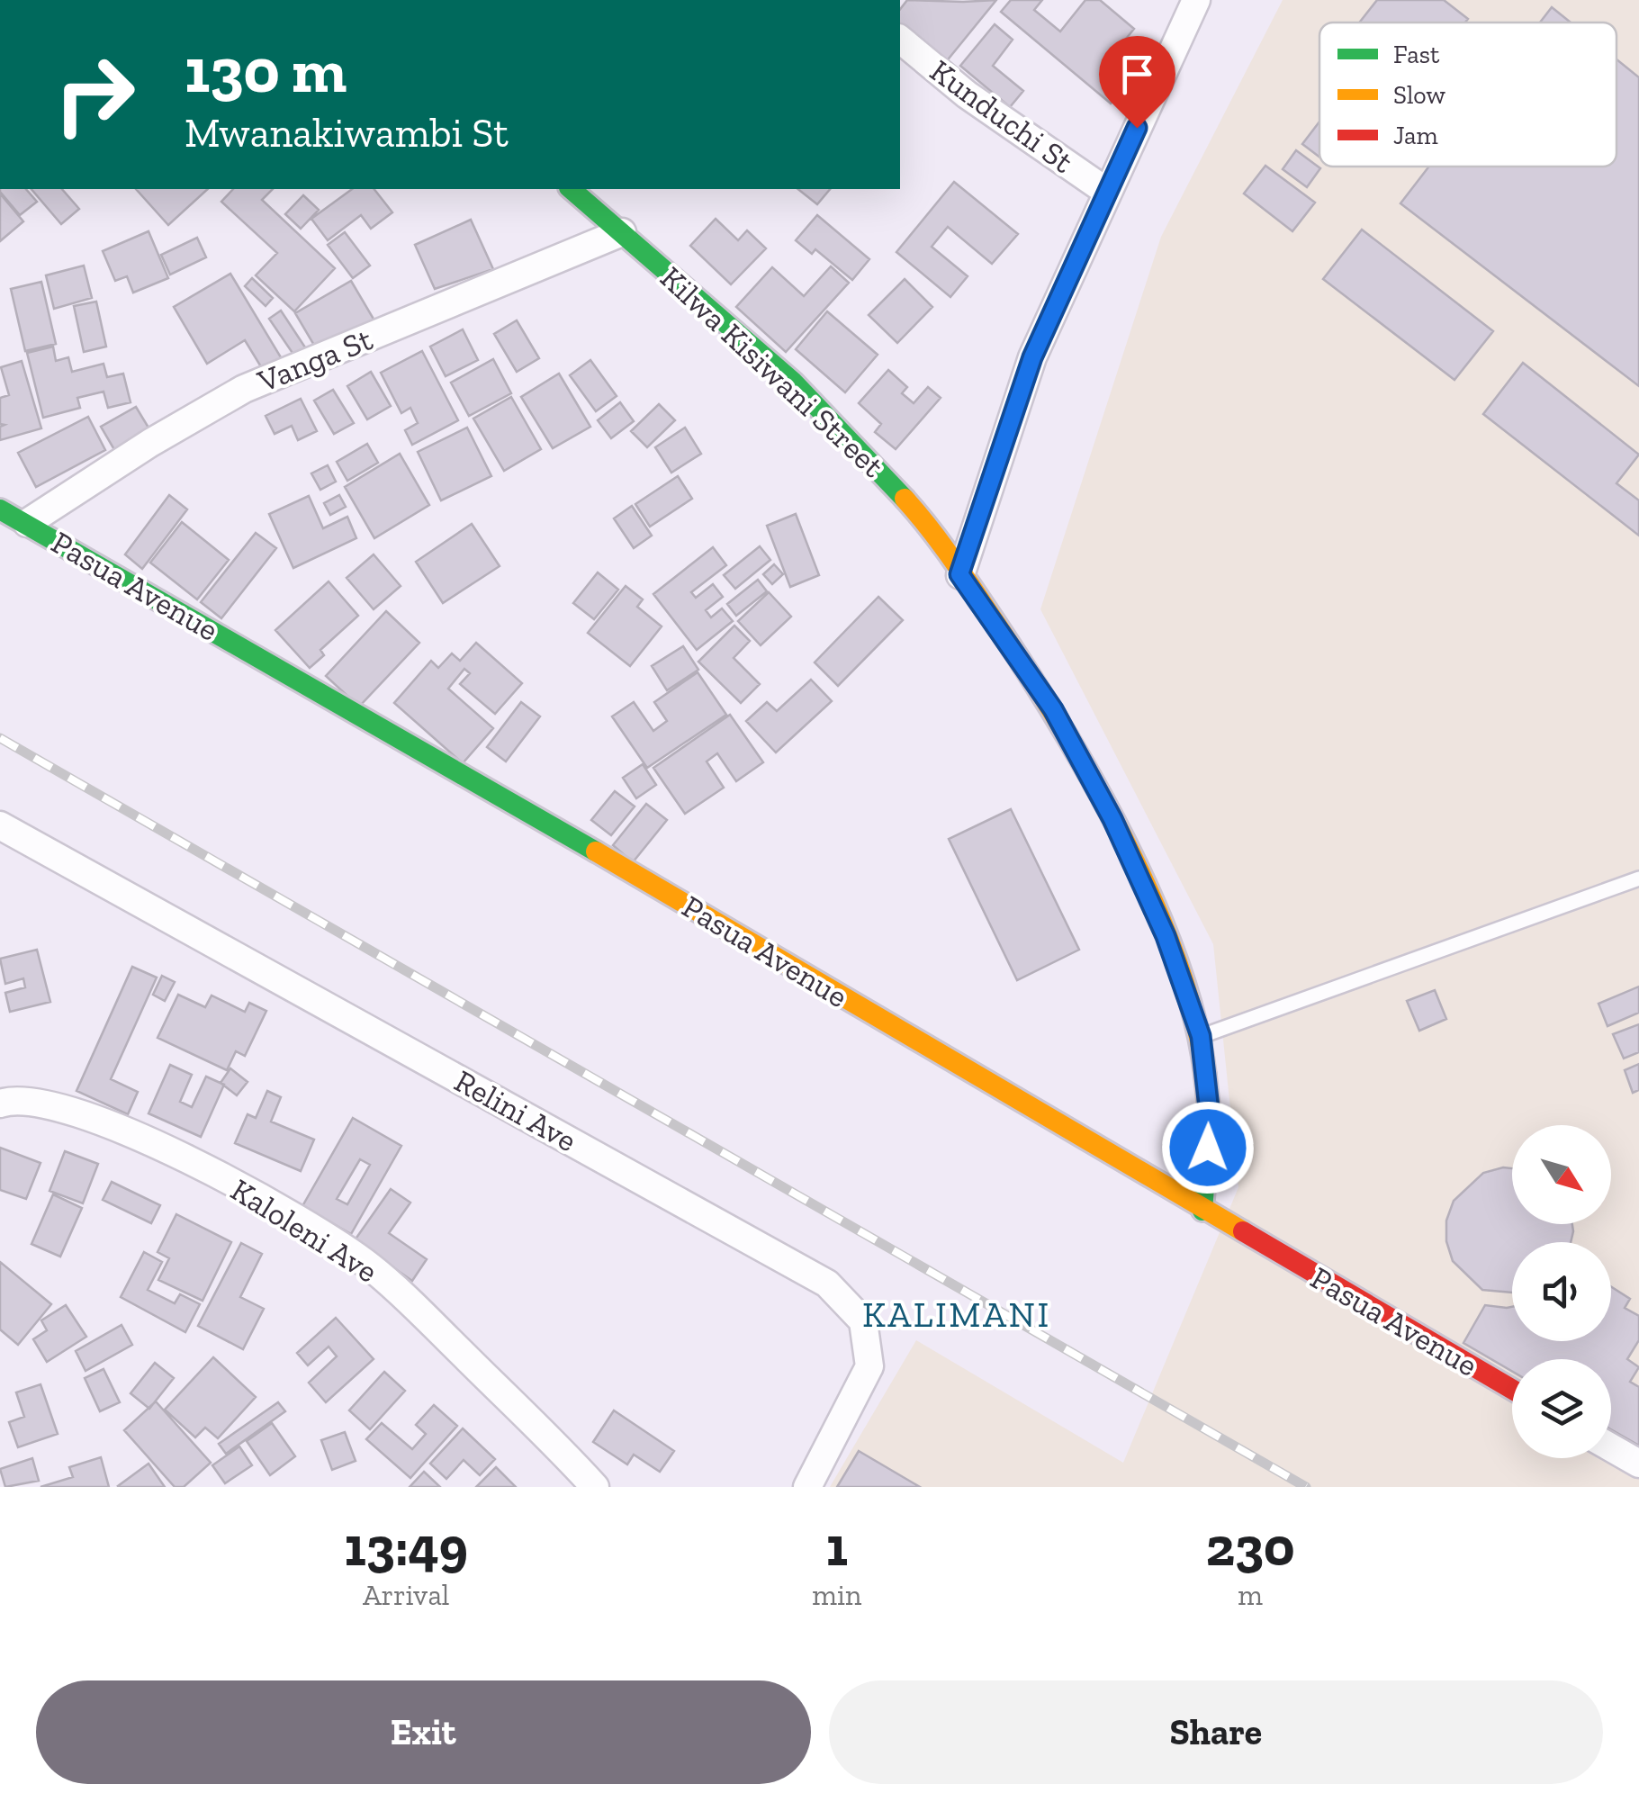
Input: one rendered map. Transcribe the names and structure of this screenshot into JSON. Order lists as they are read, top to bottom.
{
  "streets": {
    "street": [
      "Kunduchi St",
      "Vanga St",
      "Kilwa Kisiwani Street",
      "Pasua Avenue",
      "Relini Ave",
      "Kaloleni Ave"
    ]
  },
  "crossings": [
    ["Vanga St", "Kilwa Kisiwani Street"],
    ["Vanga St", "Pasua Avenue"],
    ["Kilwa Kisiwani Street", "Pasua Avenue"]
  ],
  "districts": ["KALIMANI"],
  "legend": ["Fast", "Slow", "Jam"],
  "north": "bottom right",
  "page": {
    "turn": ["130 m", "Mwanakiwambi St"],
    "eta": [
      "13:49",
      "Arrival",
      "1",
      "min",
      "230",
      "m"
    ],
    "buttons": ["Exit", "Share"]
  }
}
